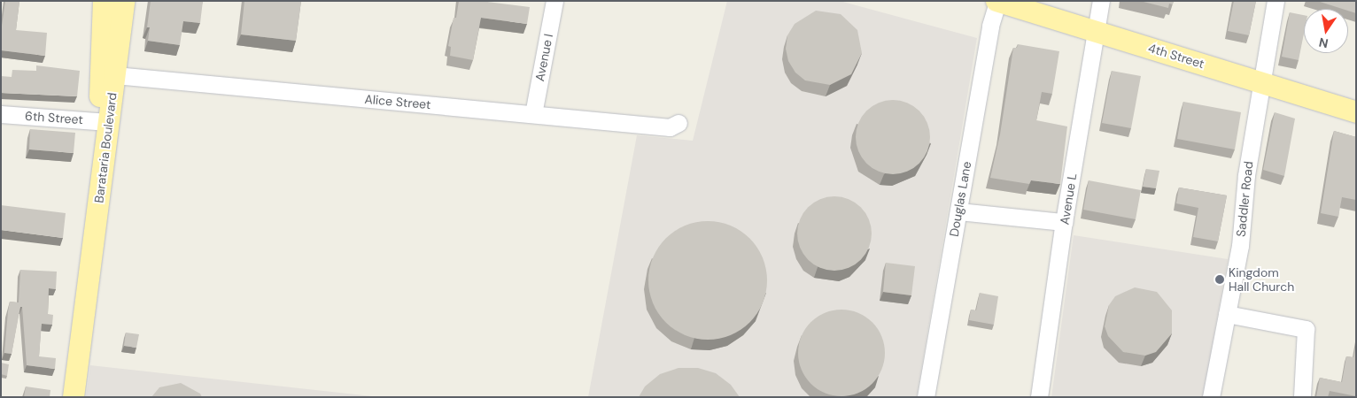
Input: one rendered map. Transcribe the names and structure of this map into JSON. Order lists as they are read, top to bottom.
{
  "streets": {
    "main road": ["4th Street", "Barataria Boulevard"],
    "street": [
      "Avenue I",
      "Alice Street",
      "6th Street",
      "Douglas Lane",
      "Avenue L",
      "Saddler Road"
    ]
  },
  "crossings": [
    ["4th Street", "Douglas Lane"],
    ["4th Street", "Avenue L"],
    ["4th Street", "Saddler Road"],
    ["Avenue I", "Alice Street"],
    ["Alice Street", "Barataria Boulevard"],
    ["6th Street", "Barataria Boulevard"]
  ],
  "places": ["Kingdom Hall Church"],
  "north": "bottom"
}
